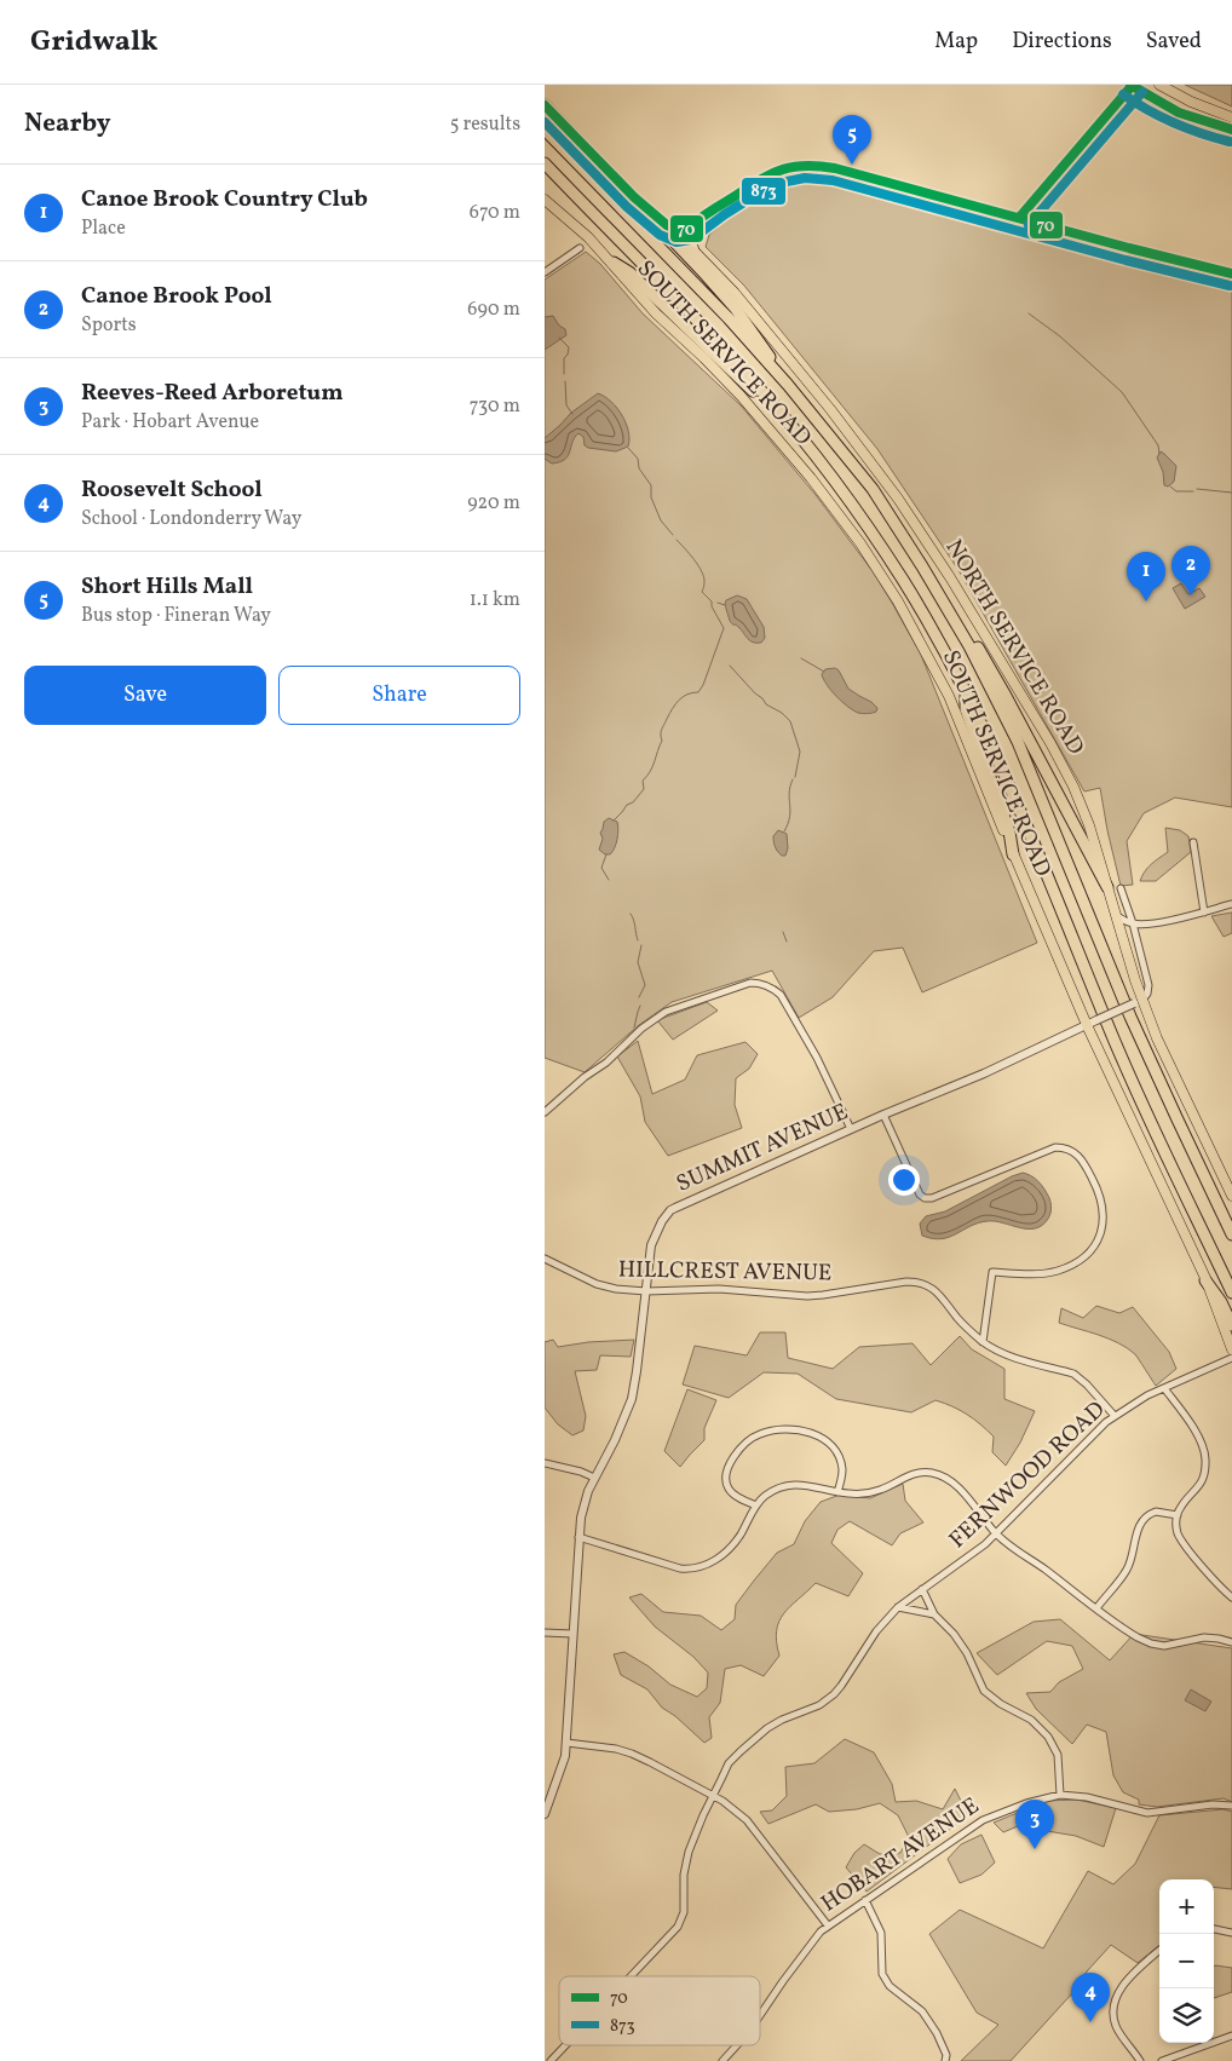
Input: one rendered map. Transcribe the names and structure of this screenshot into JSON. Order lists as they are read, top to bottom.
{
  "streets": {
    "main road": ["SOUTH SERVICE ROAD", "NORTH SERVICE ROAD"],
    "street": [
      "SUMMIT AVENUE",
      "HILLCREST AVENUE",
      "FERNWOOD ROAD",
      "HOBART AVENUE"
    ]
  },
  "crossings": [
    ["SOUTH SERVICE ROAD", "SUMMIT AVENUE"],
    ["NORTH SERVICE ROAD", "SUMMIT AVENUE"],
    ["SUMMIT AVENUE", "HILLCREST AVENUE"],
    ["HILLCREST AVENUE", "FERNWOOD ROAD"]
  ],
  "lines": ["transit line 70", "transit line 873"],
  "legend": ["70", "873"],
  "page": {
    "header": "Gridwalk",
    "nav": ["Map", "Directions", "Saved"],
    "heading": ["Nearby", "5 results"],
    "pins": [
      "5",
      "2",
      "1",
      "3",
      "4"
    ],
    "list": [
      {
        "mark": "1",
        "name": "Canoe Brook Country Club",
        "note": "Place",
        "value": "670 m"
      },
      {
        "mark": "2",
        "name": "Canoe Brook Pool",
        "note": "Sports",
        "value": "690 m"
      },
      {
        "mark": "3",
        "name": "Reeves-Reed Arboretum",
        "note": "Park · Hobart Avenue",
        "value": "730 m"
      },
      {
        "mark": "4",
        "name": "Roosevelt School",
        "note": "School · Londonderry Way",
        "value": "920 m"
      },
      {
        "mark": "5",
        "name": "Short Hills Mall",
        "note": "Bus stop · Fineran Way",
        "value": "1.1 km"
      }
    ],
    "buttons": ["Save", "Share"],
    "map_buttons": ["+", "−"]
  }
}
